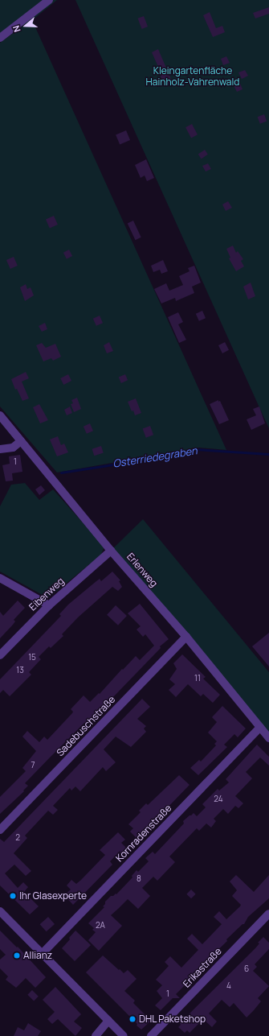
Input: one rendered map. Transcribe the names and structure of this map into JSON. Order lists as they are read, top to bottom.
{
  "streets": {
    "street": [
      "Erlenweg",
      "Eibenweg",
      "Sadebuschstraße",
      "Kornradenstraße",
      "Erikastraße"
    ]
  },
  "crossings": [
    ["Erlenweg", "Eibenweg"],
    ["Erlenweg", "Sadebuschstraße"],
    ["Erlenweg", "Kornradenstraße"]
  ],
  "water": ["Osterriedegraben"],
  "parks": ["Kleingartenfläche Hainholz-Vahrenwald"],
  "places": ["Ihr Glasexperte", "Allianz", "DHL Paketshop"],
  "house_numbers": [
    "1",
    "15",
    "13",
    "11",
    "7",
    "24",
    "2",
    "8",
    "2A",
    "6",
    "4",
    "1"
  ],
  "north": "left"
}
